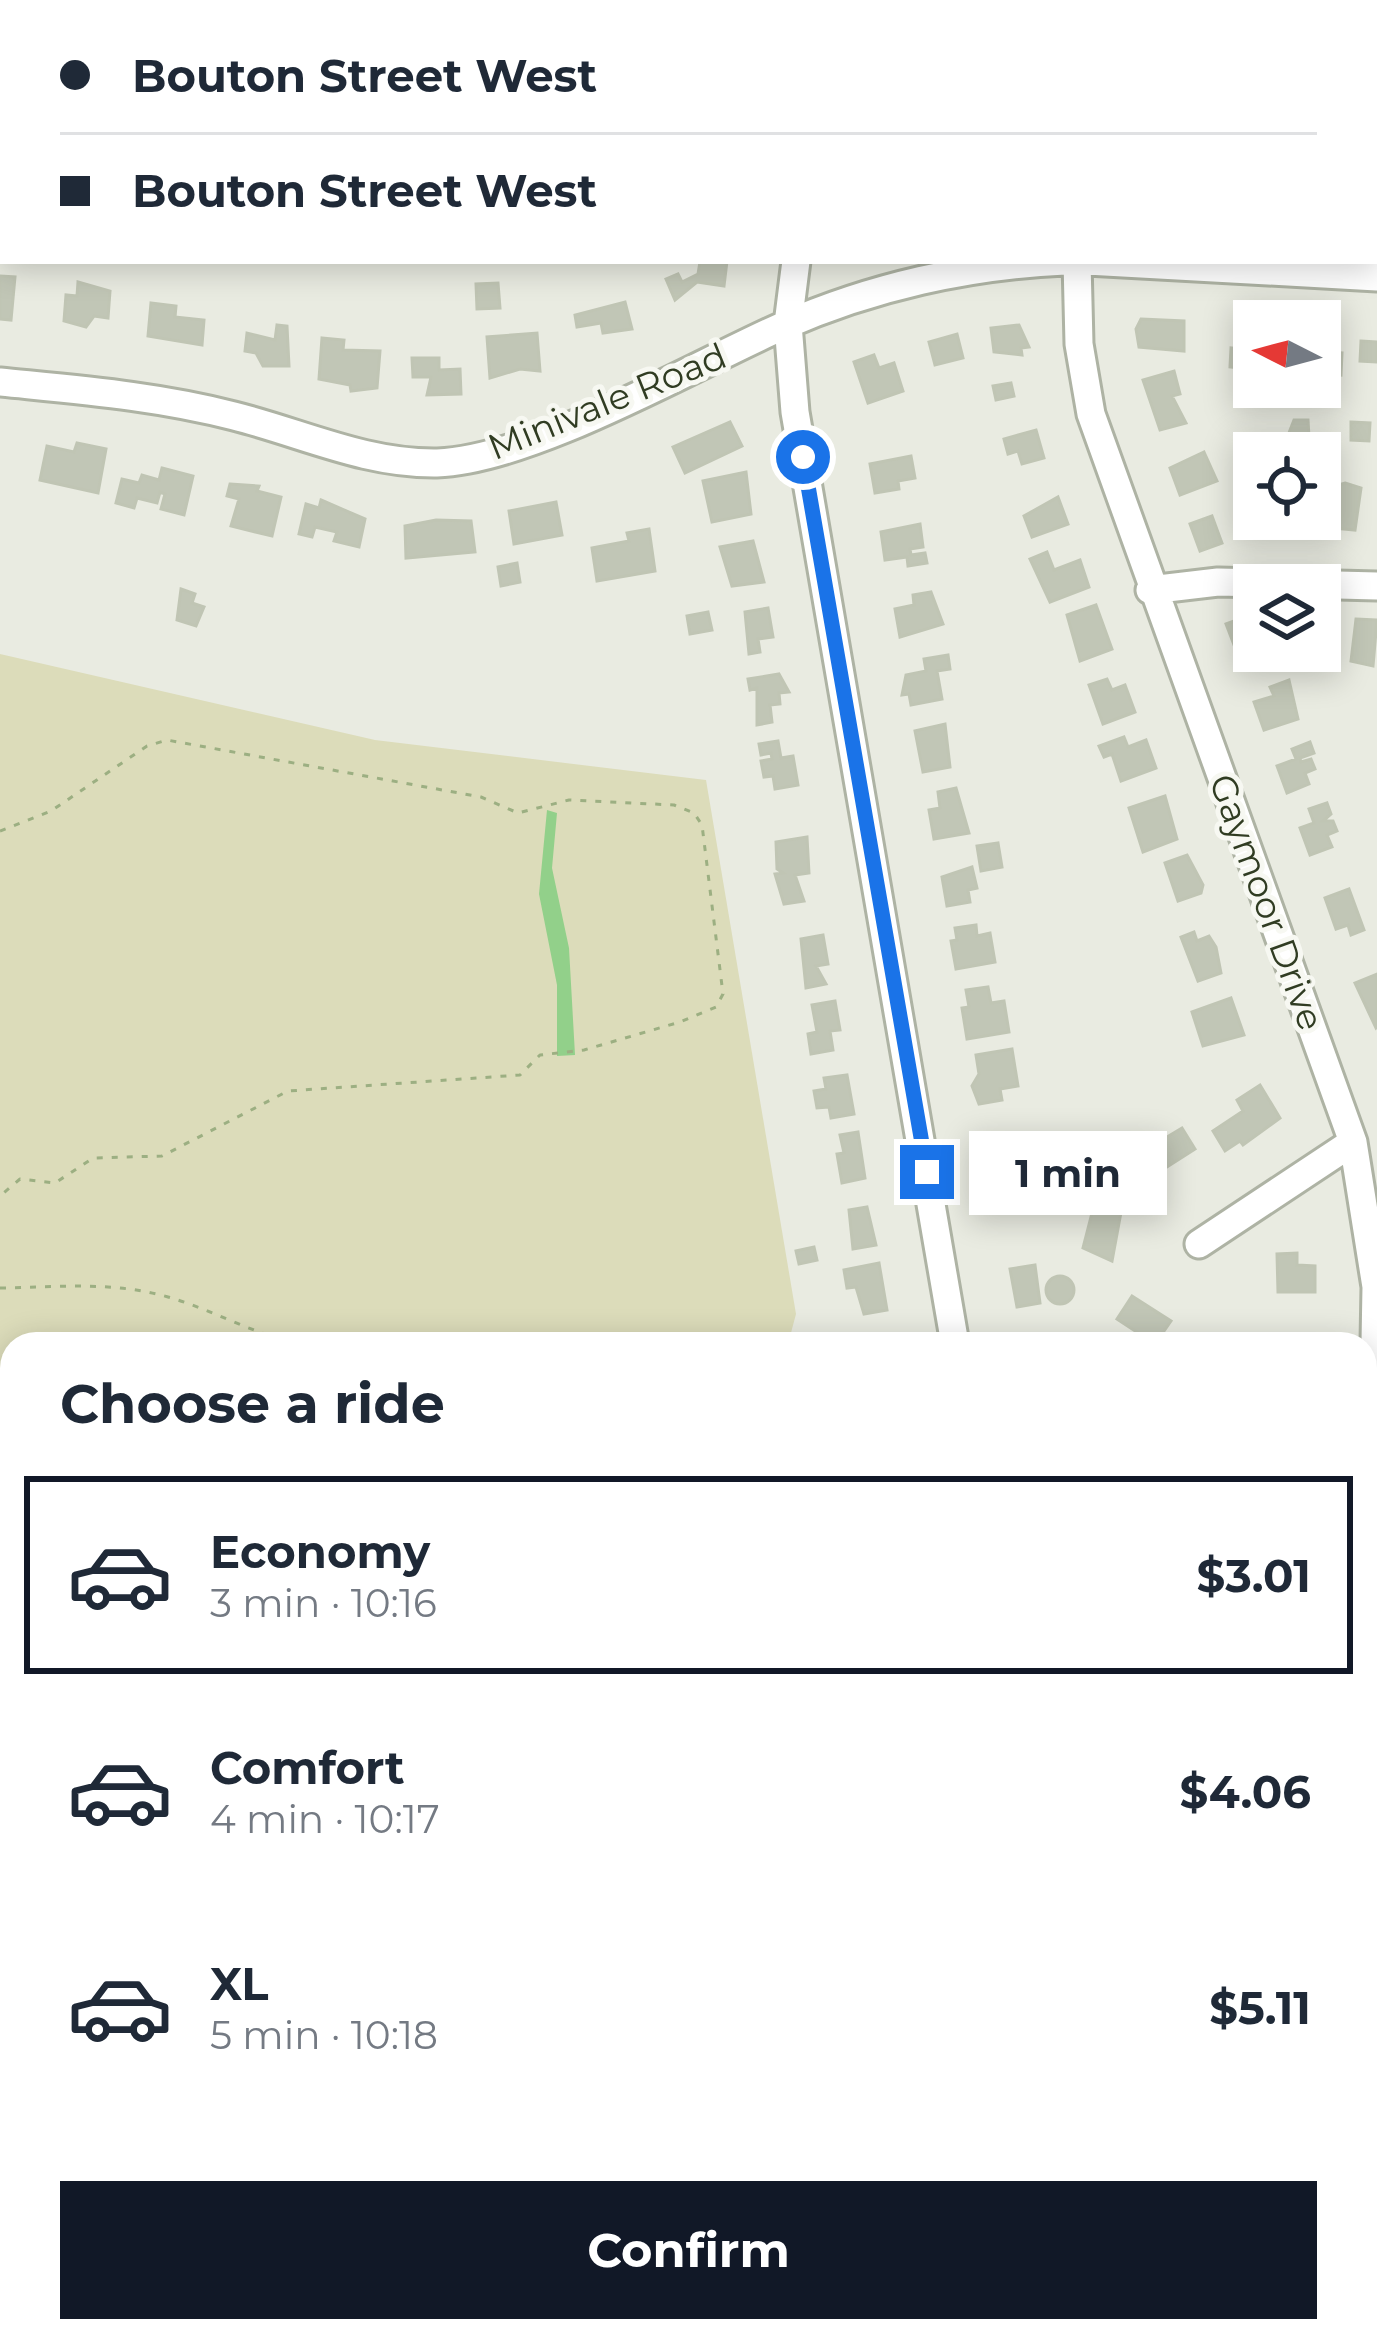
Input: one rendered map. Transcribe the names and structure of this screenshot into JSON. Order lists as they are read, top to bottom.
{
  "streets": {
    "street": ["Minivale Road", "Gaymoor Drive"]
  },
  "north": "left",
  "page": {
    "banner": ["Bouton Street West", "Bouton Street West"],
    "bubble": "1 min",
    "heading": "Choose a ride",
    "list": [
      {
        "name": "Economy",
        "note": "3 min · 10:16",
        "value": "$3.01"
      },
      {
        "name": "Comfort",
        "note": "4 min · 10:17",
        "value": "$4.06"
      },
      {
        "name": "XL",
        "note": "5 min · 10:18",
        "value": "$5.11"
      }
    ],
    "buttons": "Confirm"
  }
}
